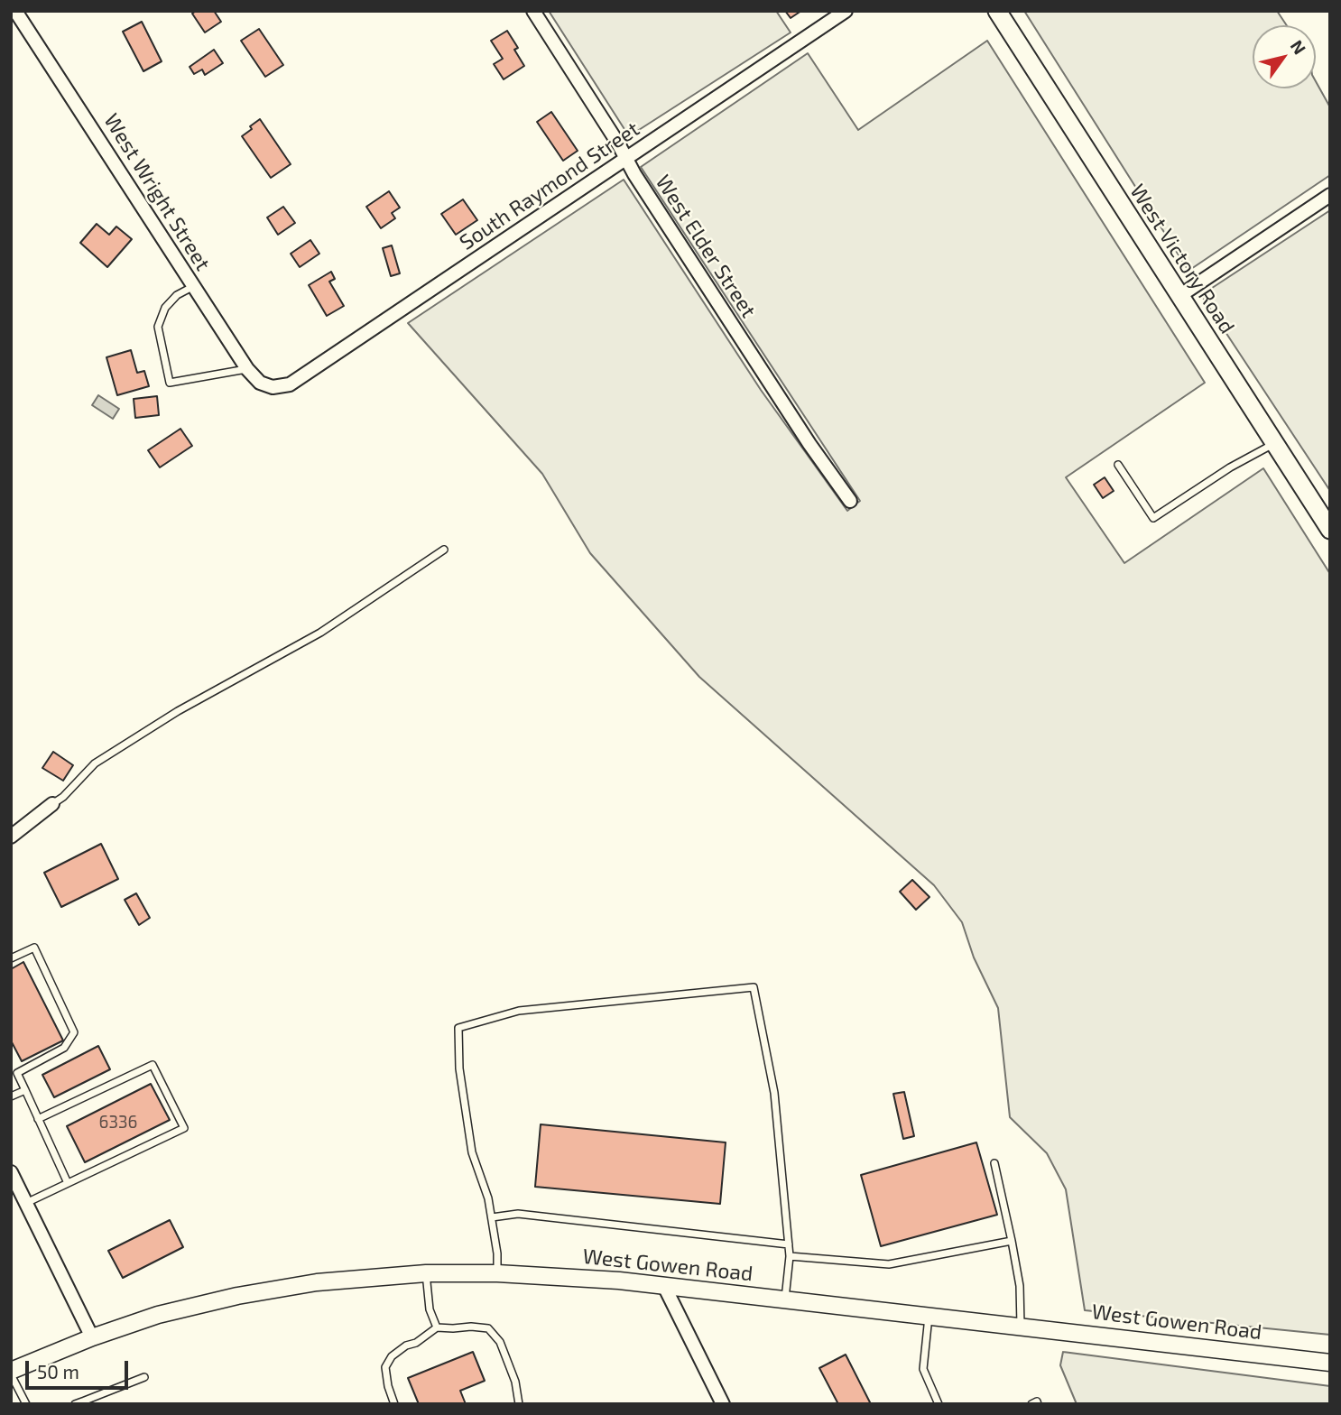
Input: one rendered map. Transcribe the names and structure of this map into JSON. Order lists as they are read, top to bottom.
{
  "streets": {
    "main road": ["West Victory Road"],
    "street": [
      "South Raymond Street",
      "West Wright Street",
      "West Elder Street",
      "West Gowen Road"
    ]
  },
  "crossings": [
    ["South Raymond Street", "West Wright Street"],
    ["South Raymond Street", "West Elder Street"]
  ],
  "house_numbers": ["6336"],
  "scale_bar": "50 m",
  "north": "top right"
}
